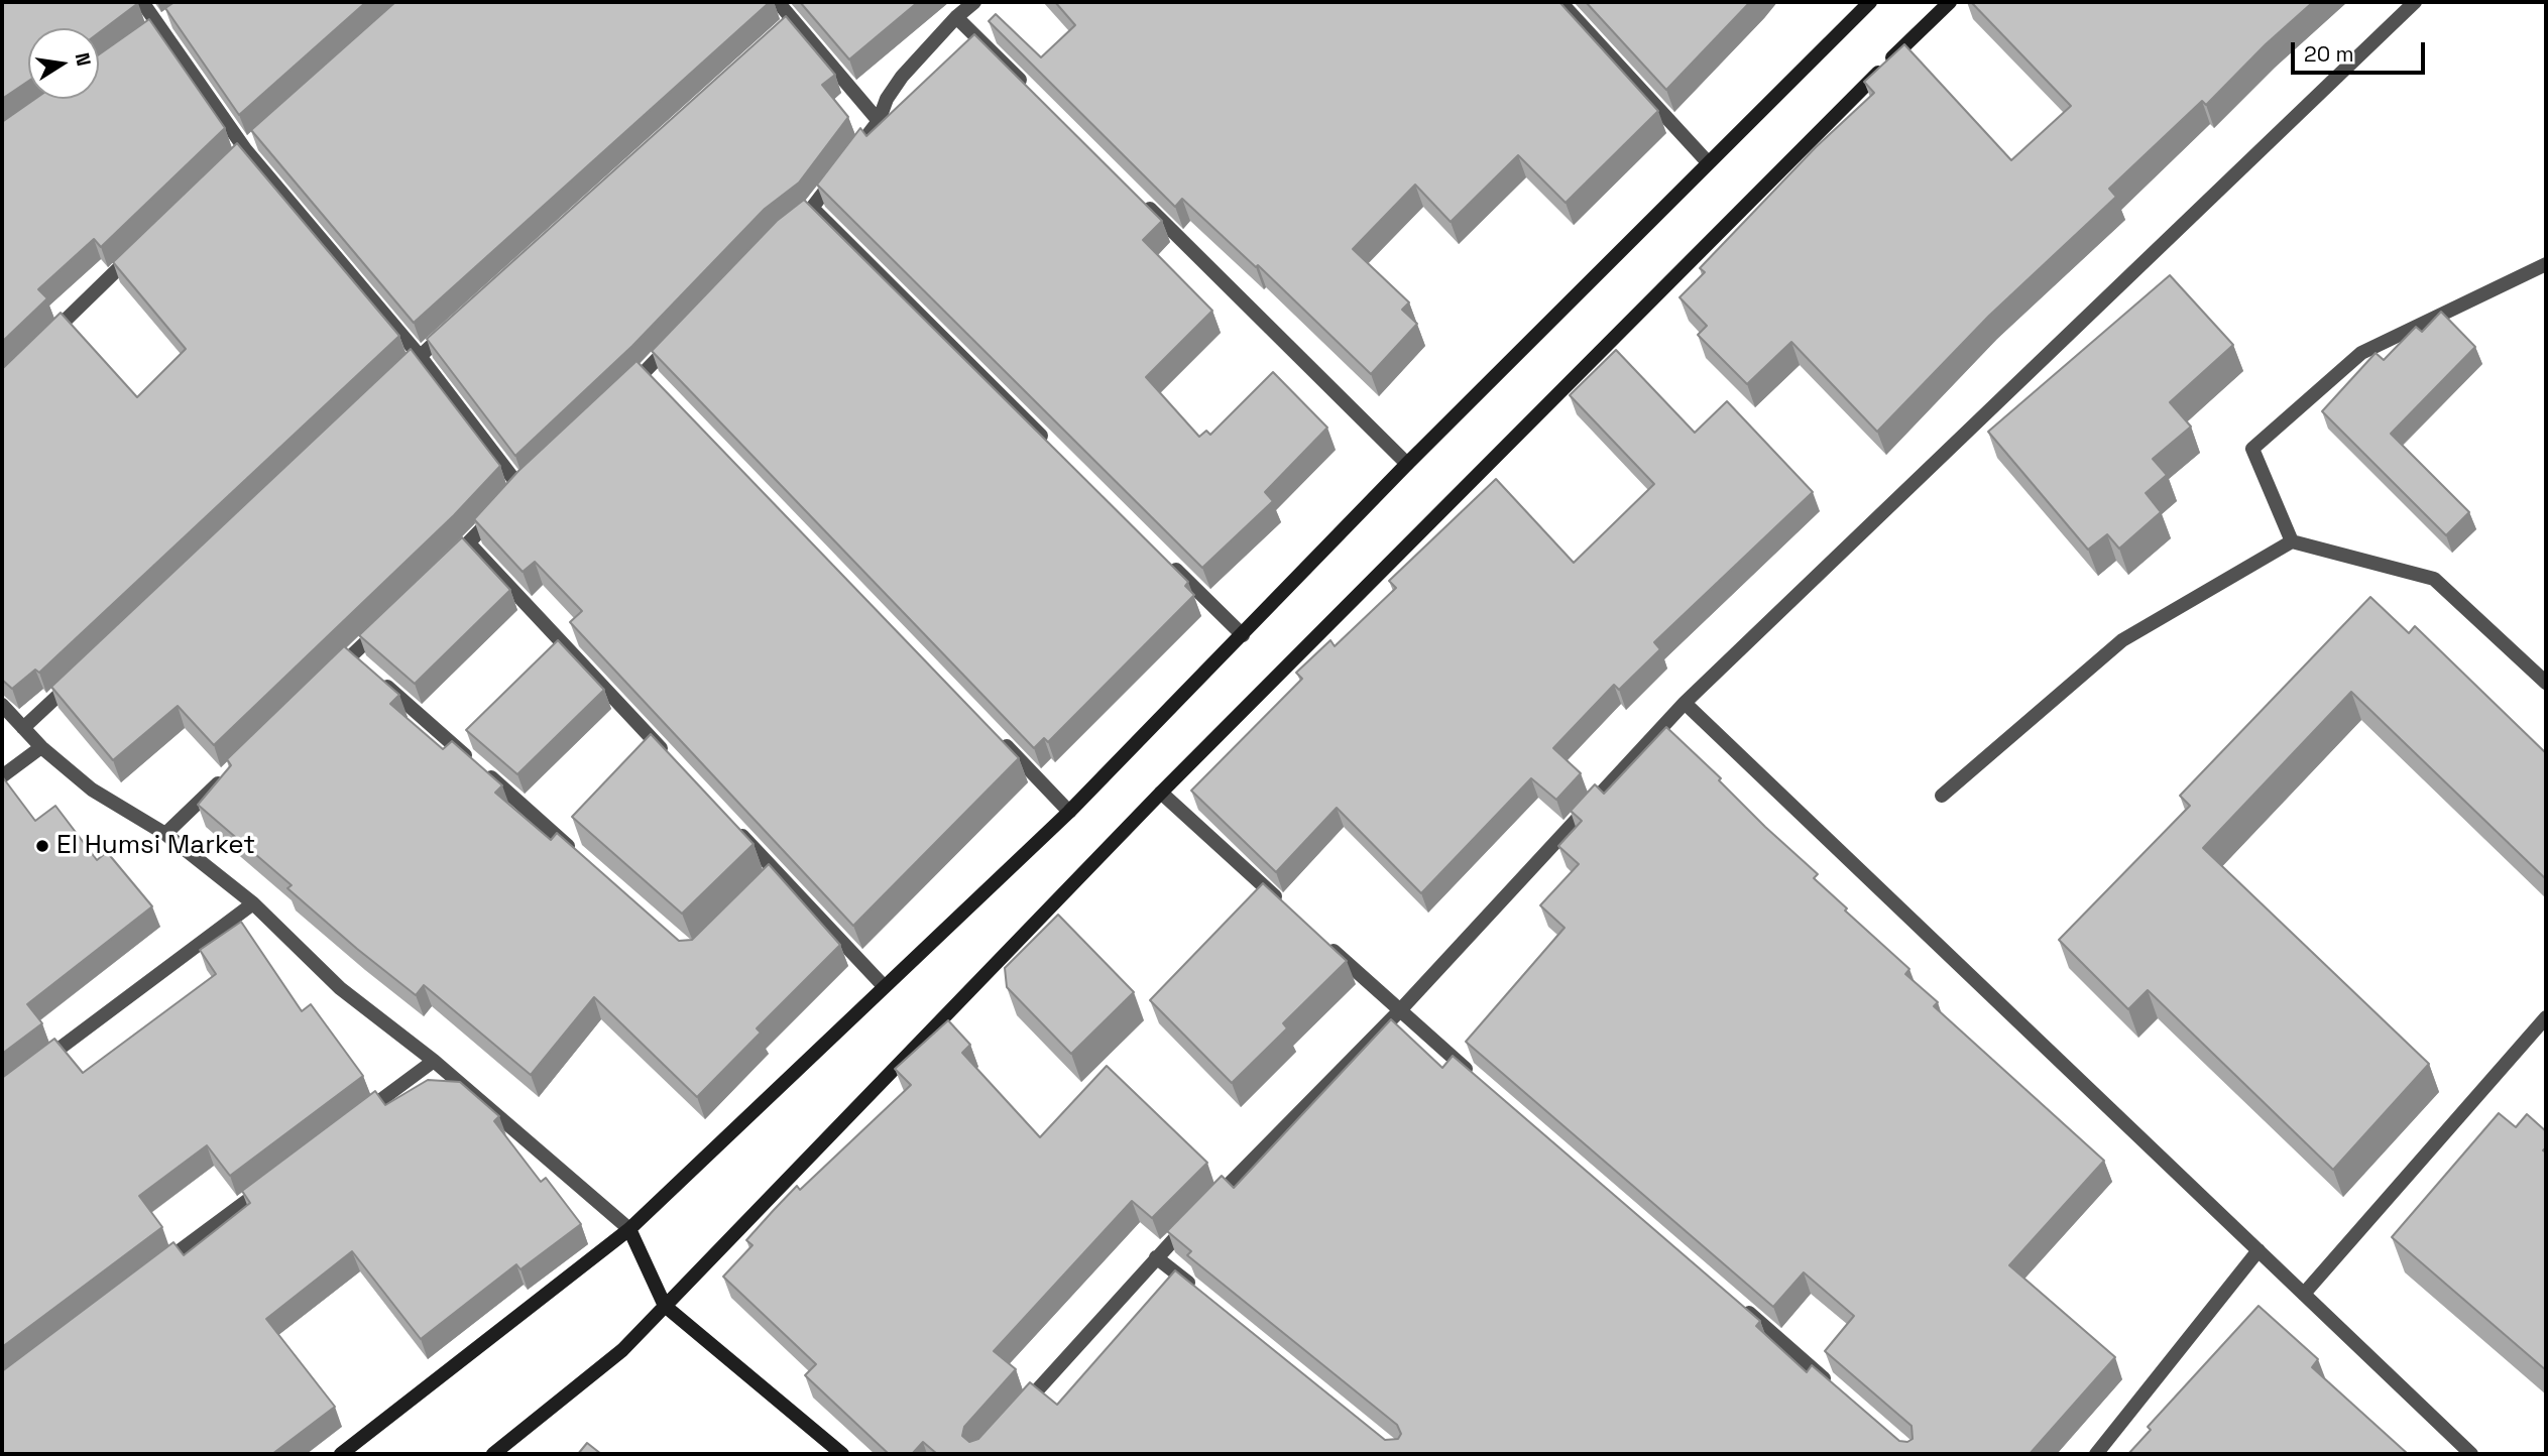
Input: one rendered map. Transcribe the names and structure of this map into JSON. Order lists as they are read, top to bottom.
{
  "places": ["El Humsi Market"],
  "scale_bar": "20 m",
  "north": "right"
}
